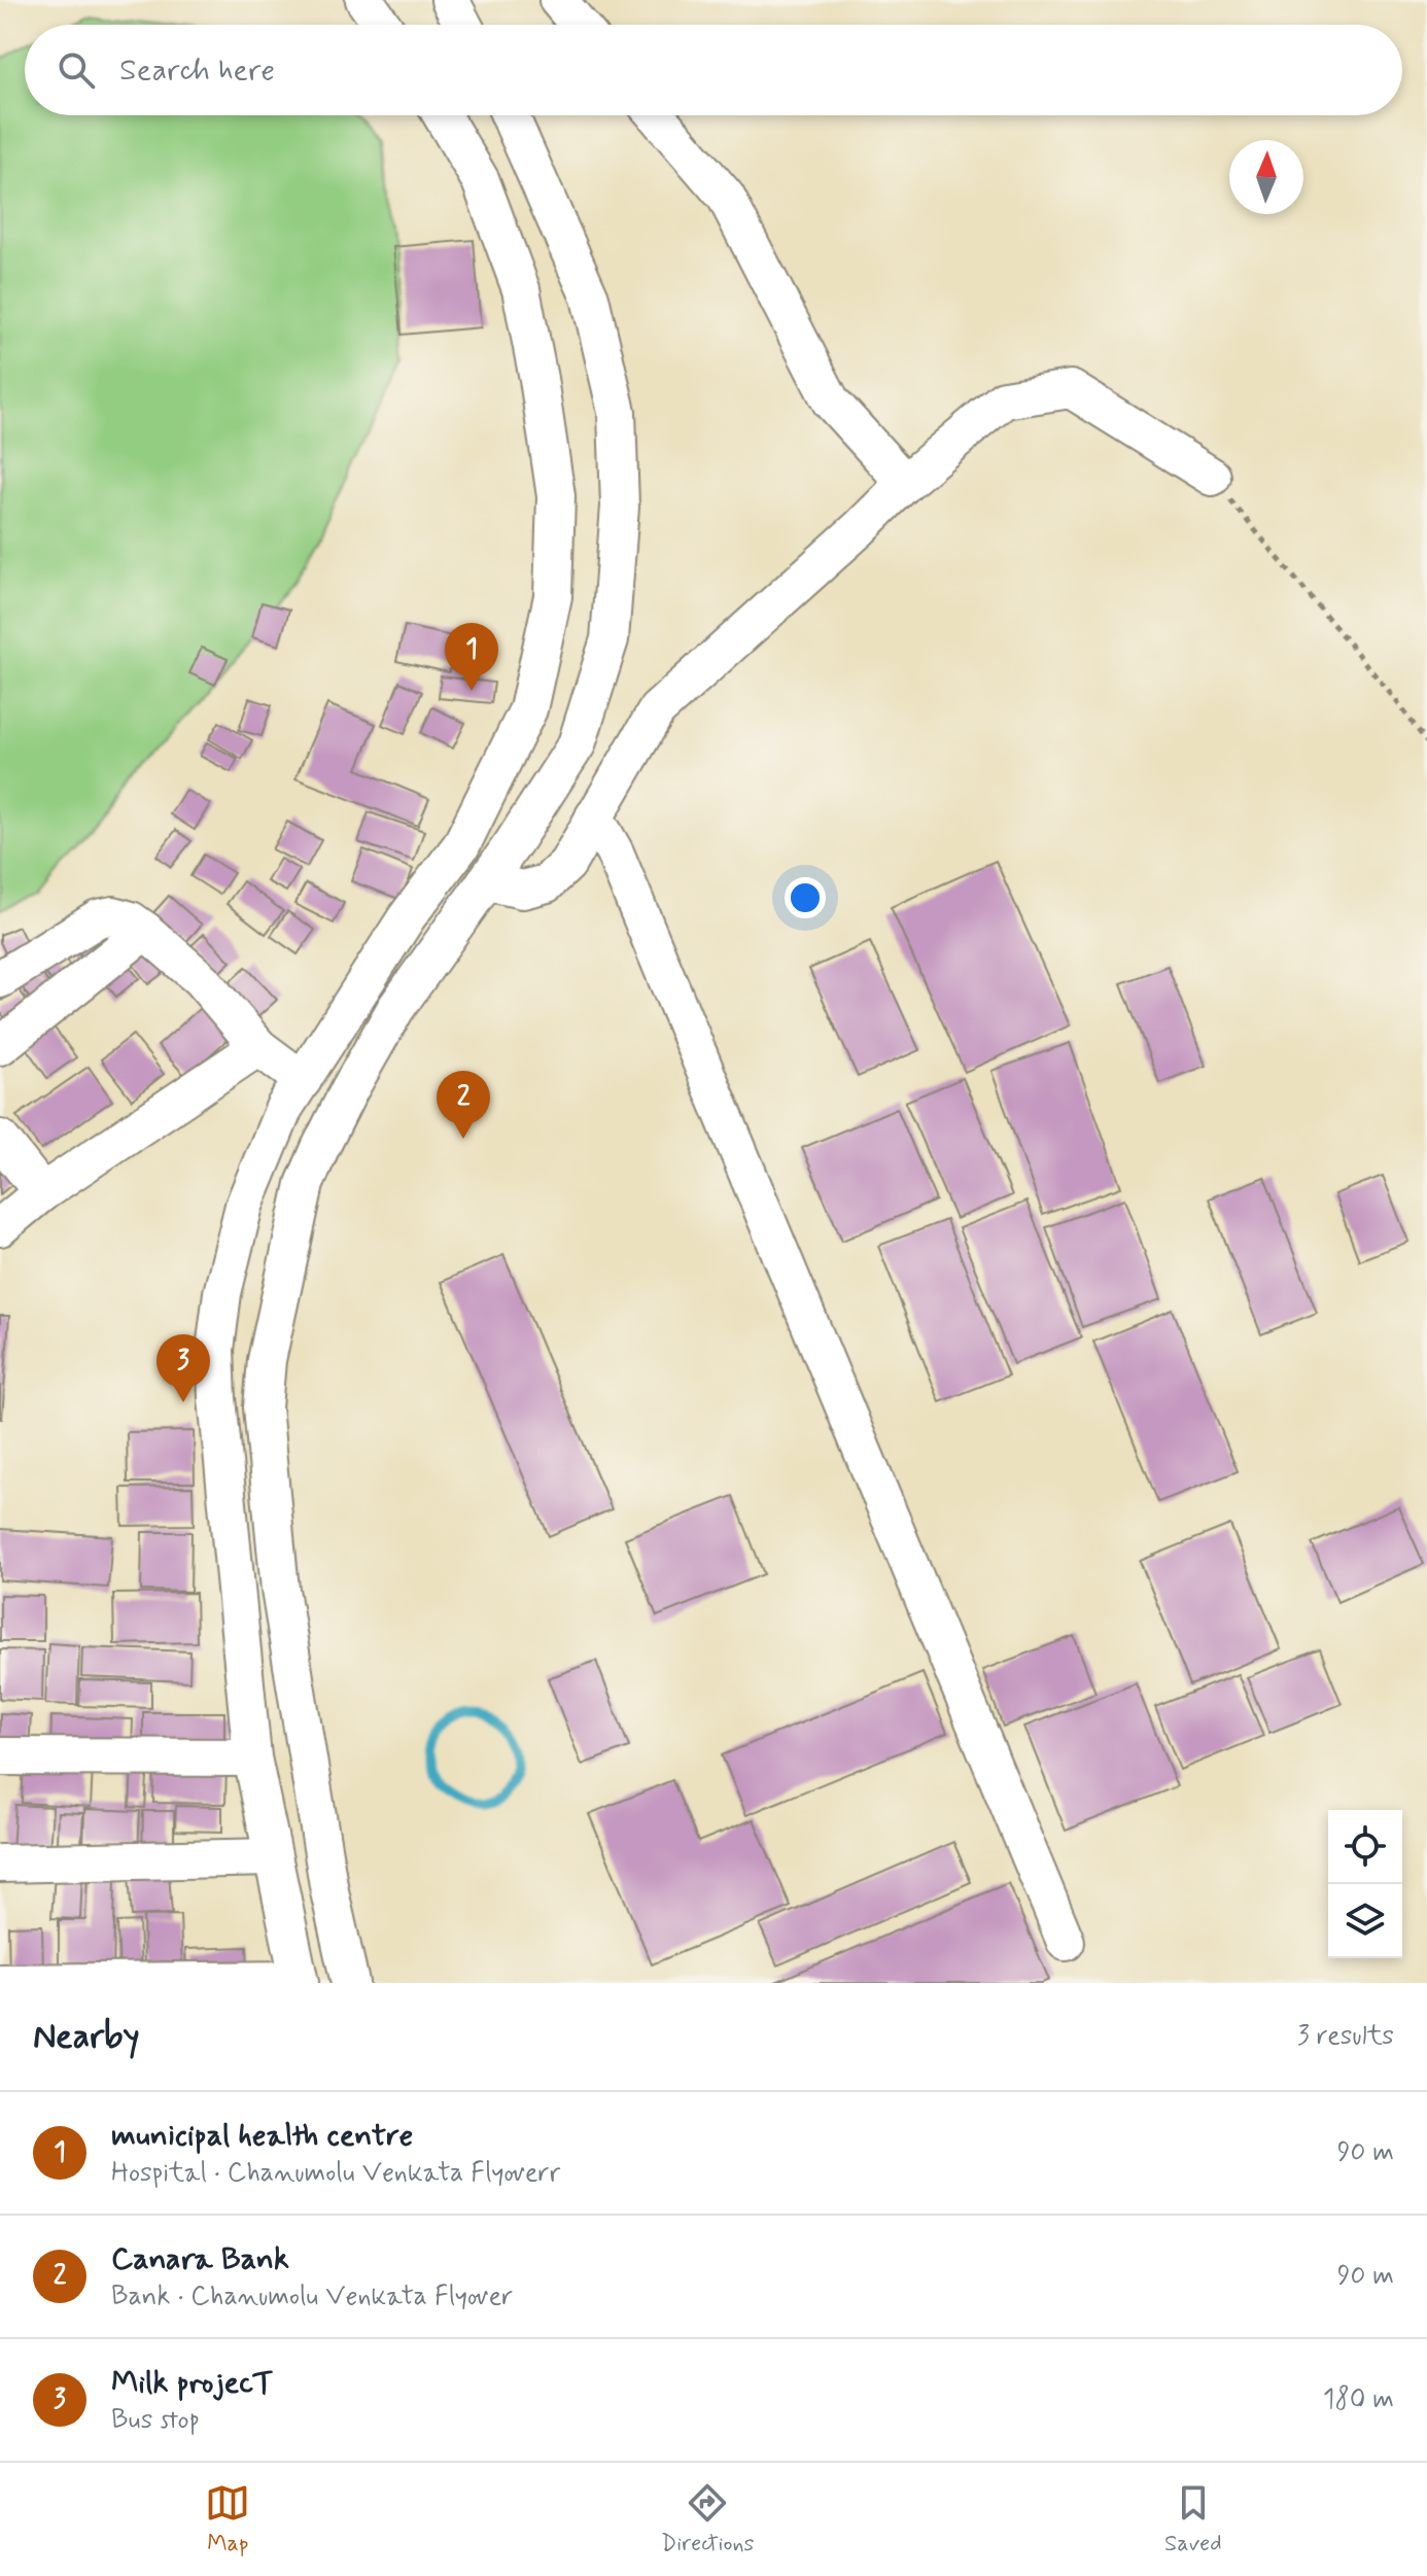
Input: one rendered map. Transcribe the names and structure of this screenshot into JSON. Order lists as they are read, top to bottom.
{
  "north": "top",
  "page": {
    "search": "Search here",
    "pins": ["1", "2", "3"],
    "heading": ["Nearby", "3 results"],
    "list": [
      {
        "mark": "1",
        "name": "municipal health centre",
        "note": "Hospital · Chanumolu Venkata Flyoverr",
        "value": "90 m"
      },
      {
        "mark": "2",
        "name": "Canara Bank",
        "note": "Bank · Chanumolu Venkata Flyover",
        "value": "90 m"
      },
      {
        "mark": "3",
        "name": "Milk projecT",
        "note": "Bus stop",
        "value": "180 m"
      }
    ],
    "nav": ["Map", "Directions", "Saved"]
  }
}
